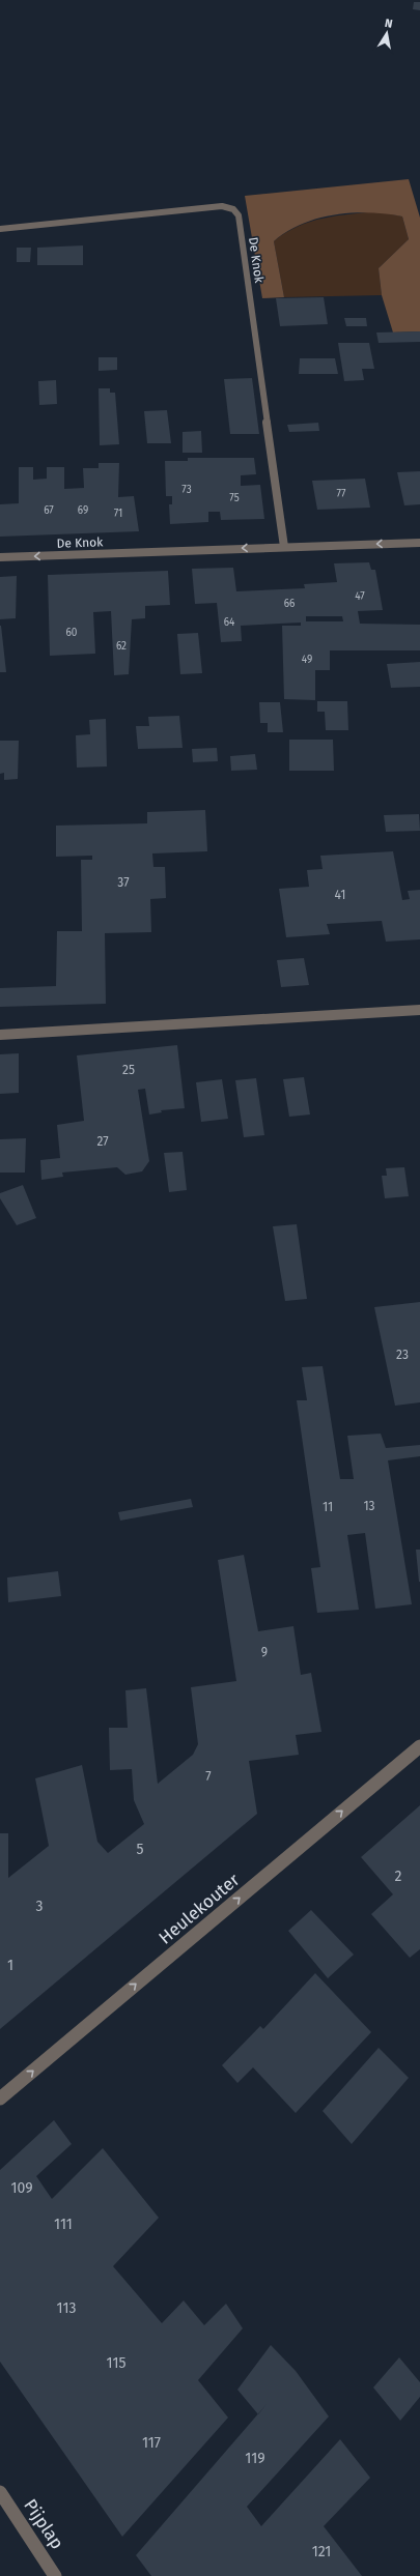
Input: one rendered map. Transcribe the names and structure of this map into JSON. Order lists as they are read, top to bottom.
{
  "streets": {
    "street": ["De Knok", "Heulekouter", "Pijplap"]
  },
  "one_way": ["De Knok", "Heulekouter"],
  "house_numbers": [
    "73",
    "77",
    "75",
    "67",
    "69",
    "71",
    "47",
    "66",
    "64",
    "60",
    "62",
    "49",
    "37",
    "41",
    "25",
    "27",
    "23",
    "13",
    "11",
    "9",
    "7",
    "5",
    "2",
    "3",
    "1",
    "109",
    "111",
    "113",
    "115",
    "117",
    "119",
    "121"
  ],
  "north": "top"
}
